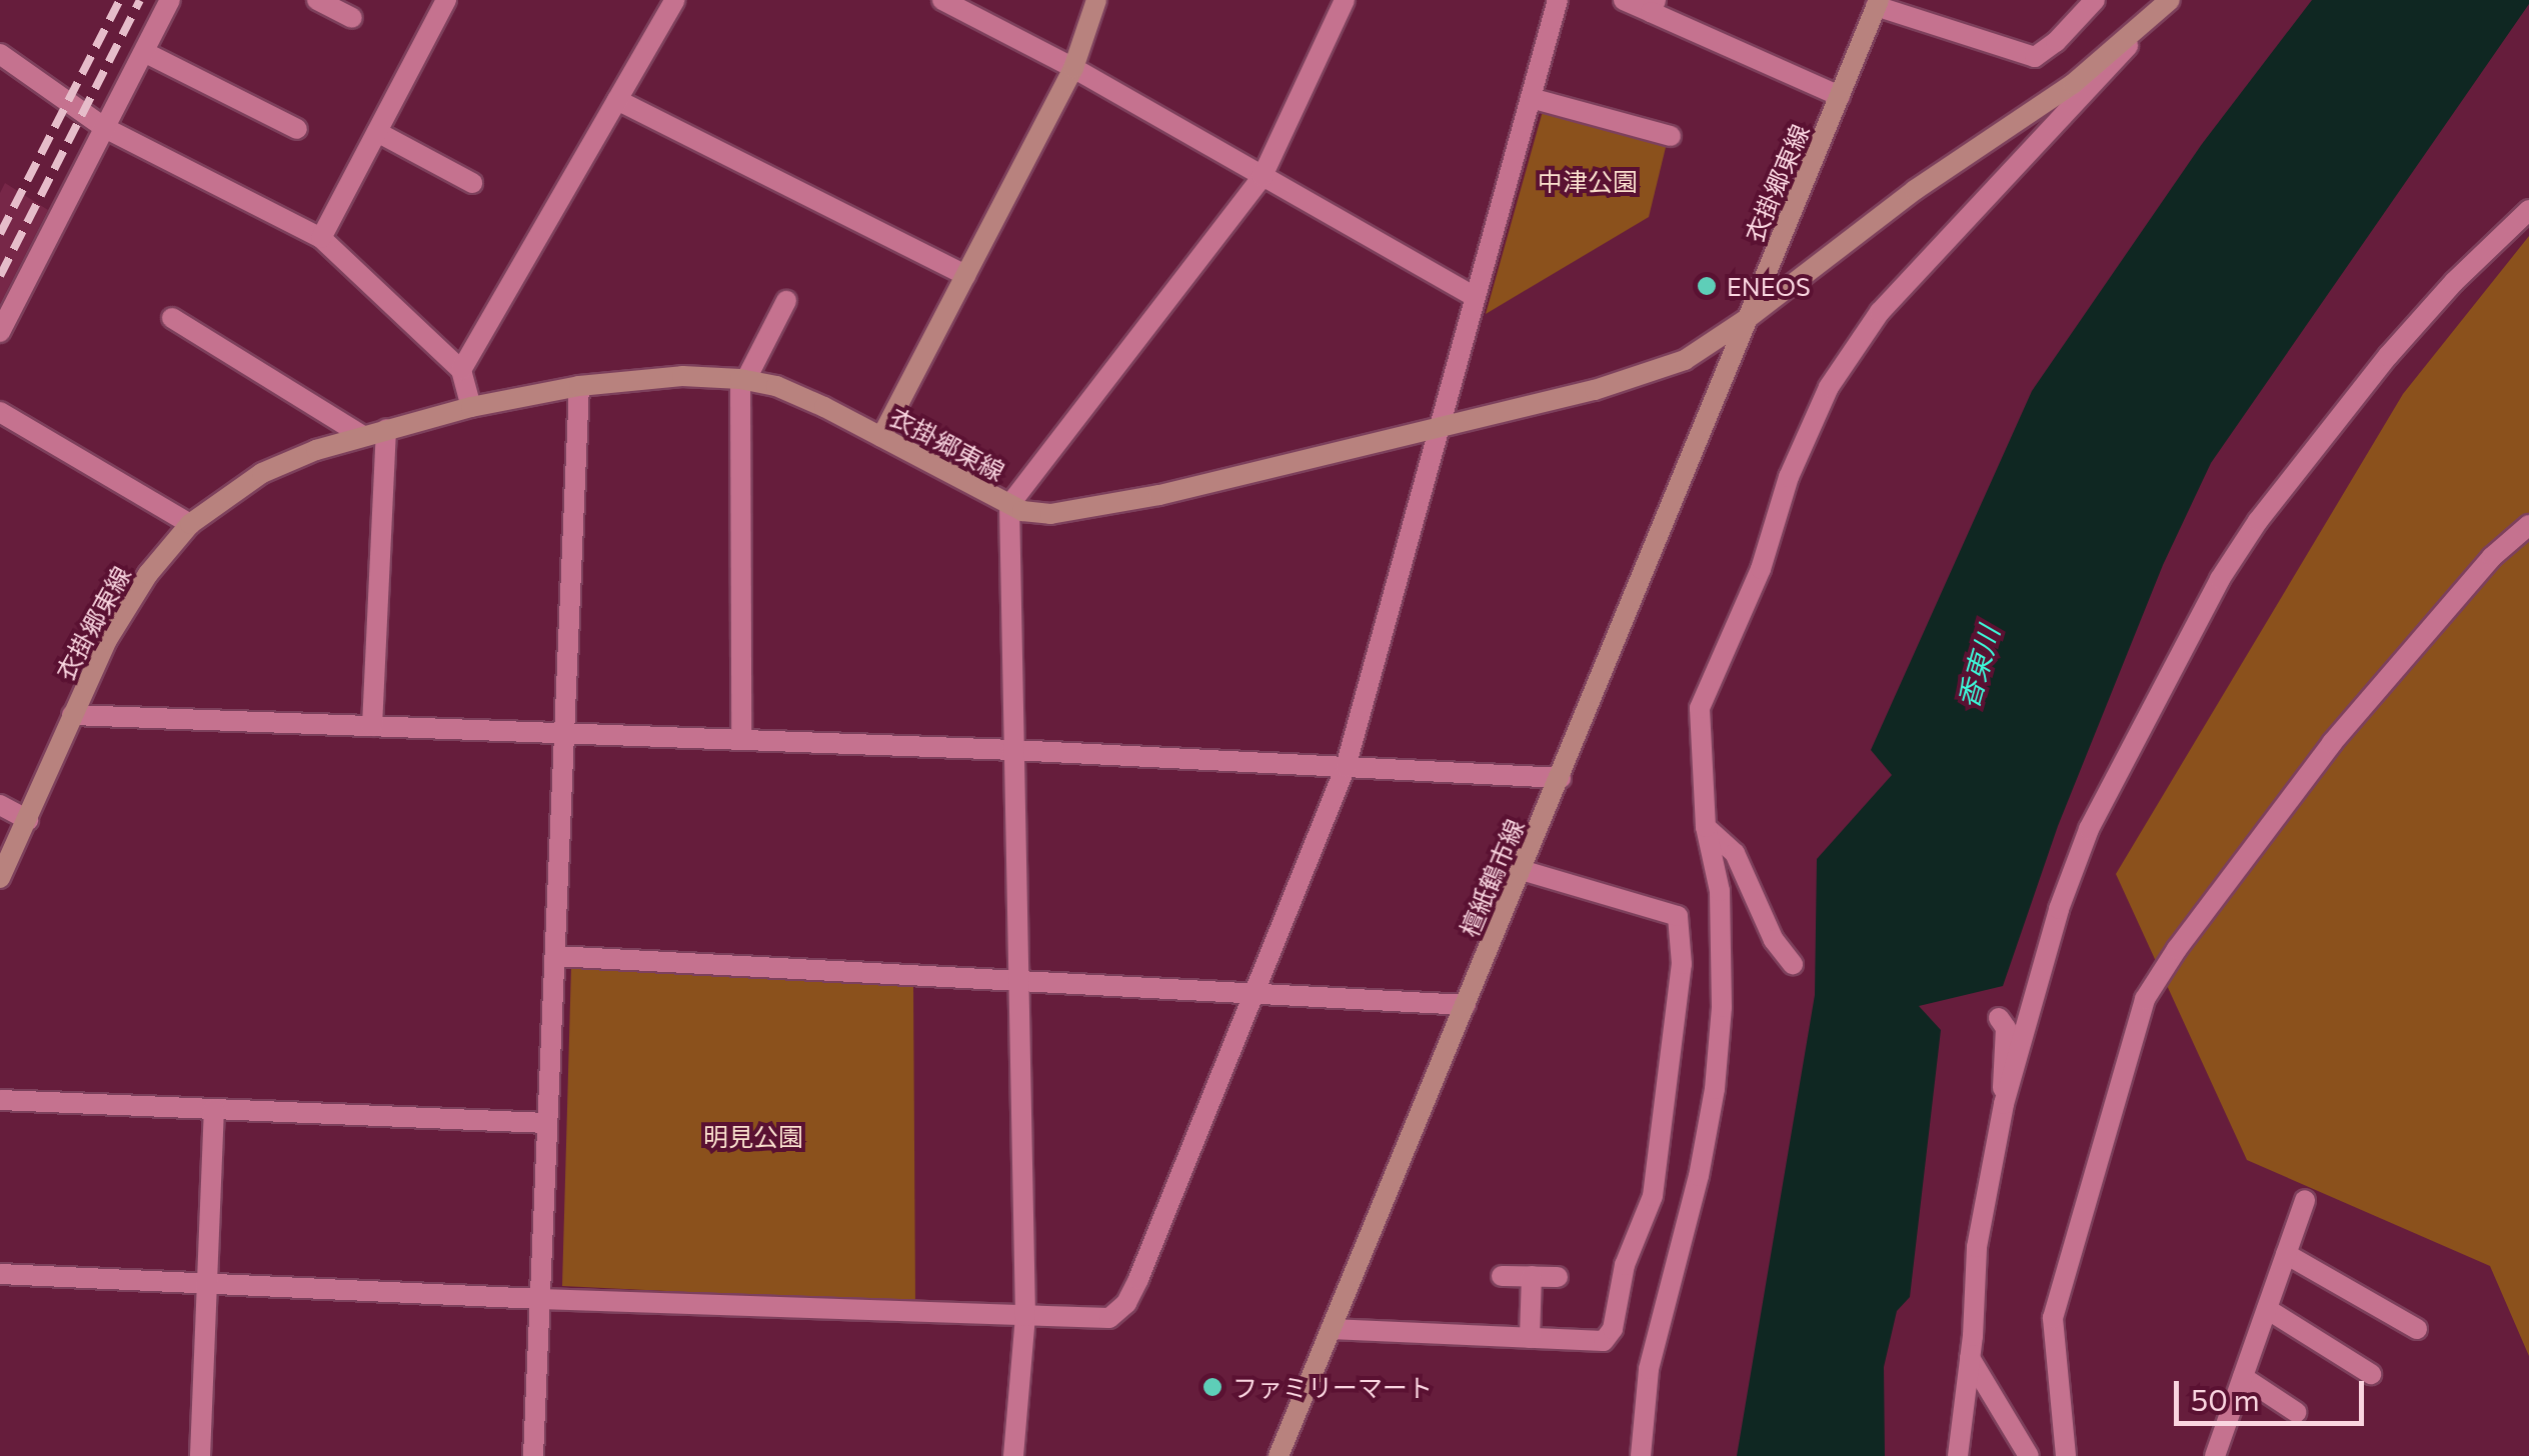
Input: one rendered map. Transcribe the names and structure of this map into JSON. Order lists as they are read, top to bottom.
{
  "streets": {
    "main road": ["衣掛郷東線", "檀紙鶴市線"]
  },
  "crossings": [
    ["衣掛郷東線", "檀紙鶴市線"]
  ],
  "water": ["香東川"],
  "parks": ["中津公園", "明見公園"],
  "places": ["ENEOS", "ファミリーマート"],
  "scale_bar": "50 m"
}
